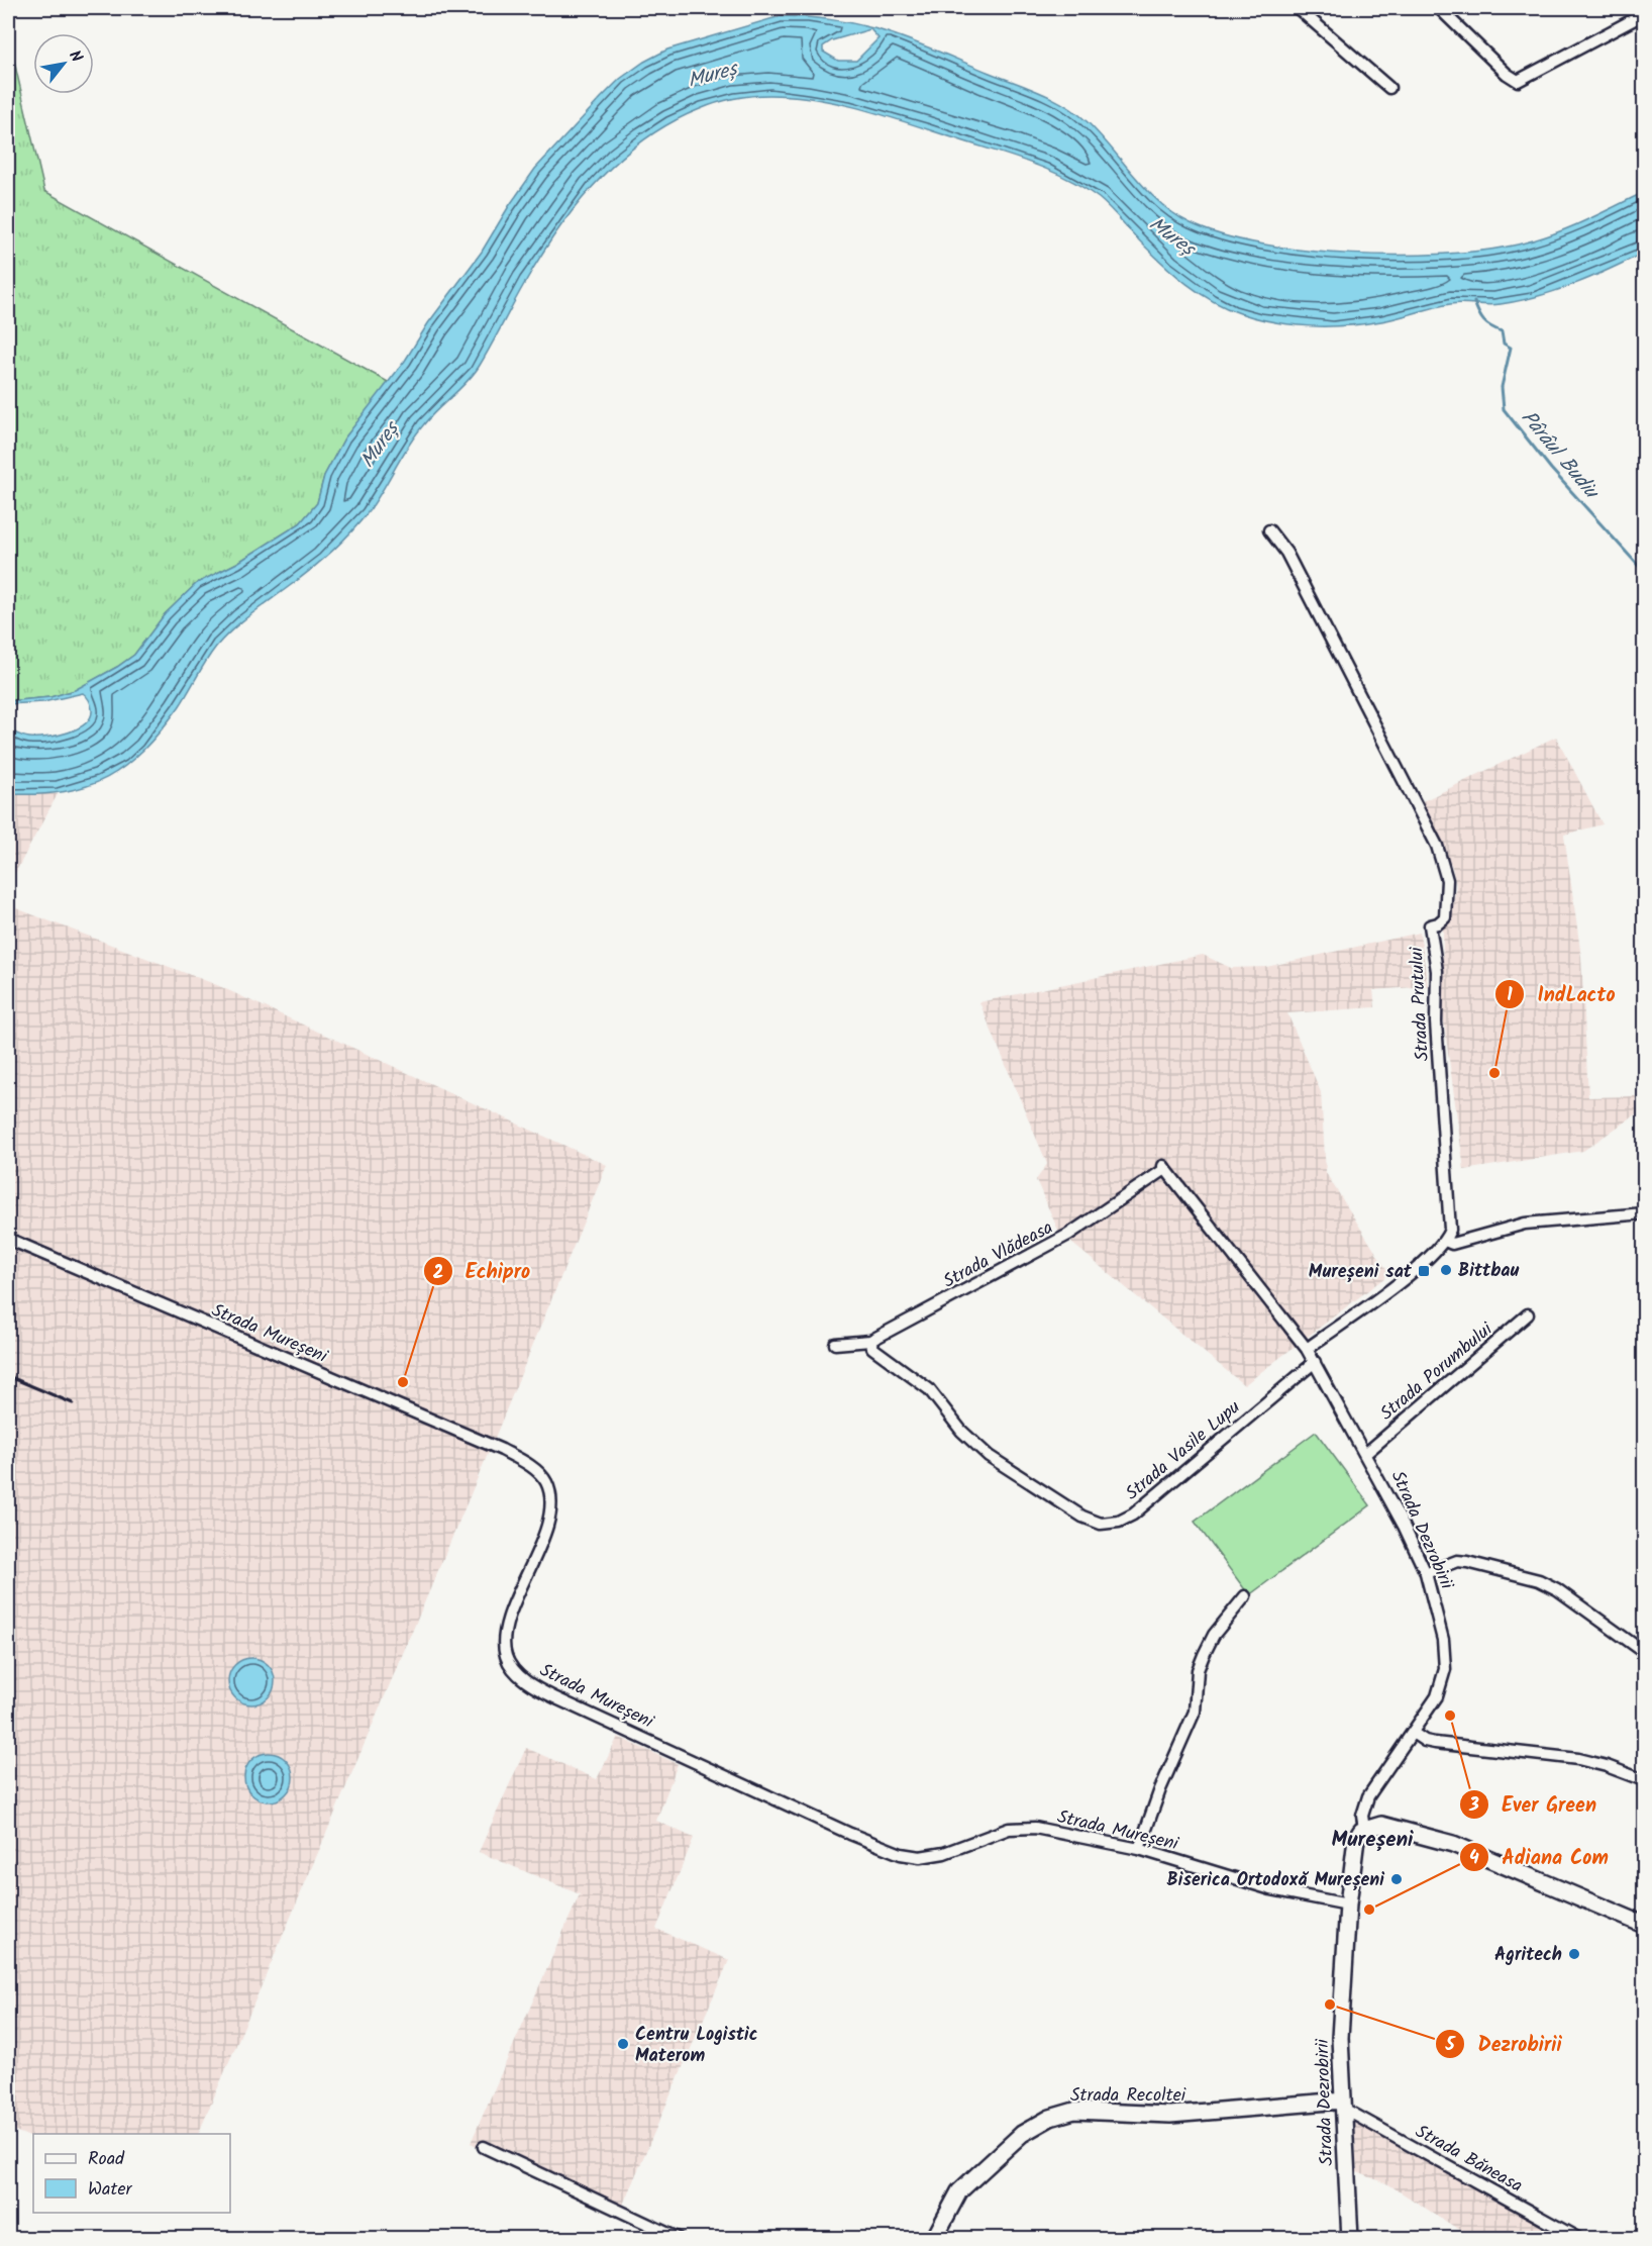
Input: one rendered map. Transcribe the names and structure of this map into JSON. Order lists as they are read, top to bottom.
{
  "streets": {
    "main road": ["Strada Dezrobirii", "Strada Recoltei"],
    "street": [
      "Strada Prutului",
      "Strada Vlădeasa",
      "Strada Mureșeni",
      "Strada Porumbului",
      "Strada Vasile Lupu",
      "Strada Băneasa"
    ]
  },
  "crossings": [
    ["Strada Vlădeasa", "Strada Vasile Lupu"],
    ["Strada Vlădeasa", "Strada Dezrobirii"],
    ["Strada Mureșeni", "Strada Dezrobirii"],
    ["Strada Porumbului", "Strada Dezrobirii"],
    ["Strada Vasile Lupu", "Strada Dezrobirii"],
    ["Strada Dezrobirii", "Strada Recoltei"],
    ["Strada Dezrobirii", "Strada Băneasa"],
    ["Strada Recoltei", "Strada Băneasa"]
  ],
  "districts": ["Mureșeni"],
  "water": ["Mureș", "Pârâul Budiu"],
  "places": {
    "other": [
      "IndLacto",
      "Bittbau",
      "Echipro",
      "Ever Green",
      "Biserica Ortodoxă Mureșeni",
      "Adiana Com",
      "Agritech",
      "Dezrobirii",
      "Centru Logistic Materom"
    ],
    "transit": ["Mureșeni sat"]
  },
  "legend": ["Road", "Water"],
  "north": "top right"
}
